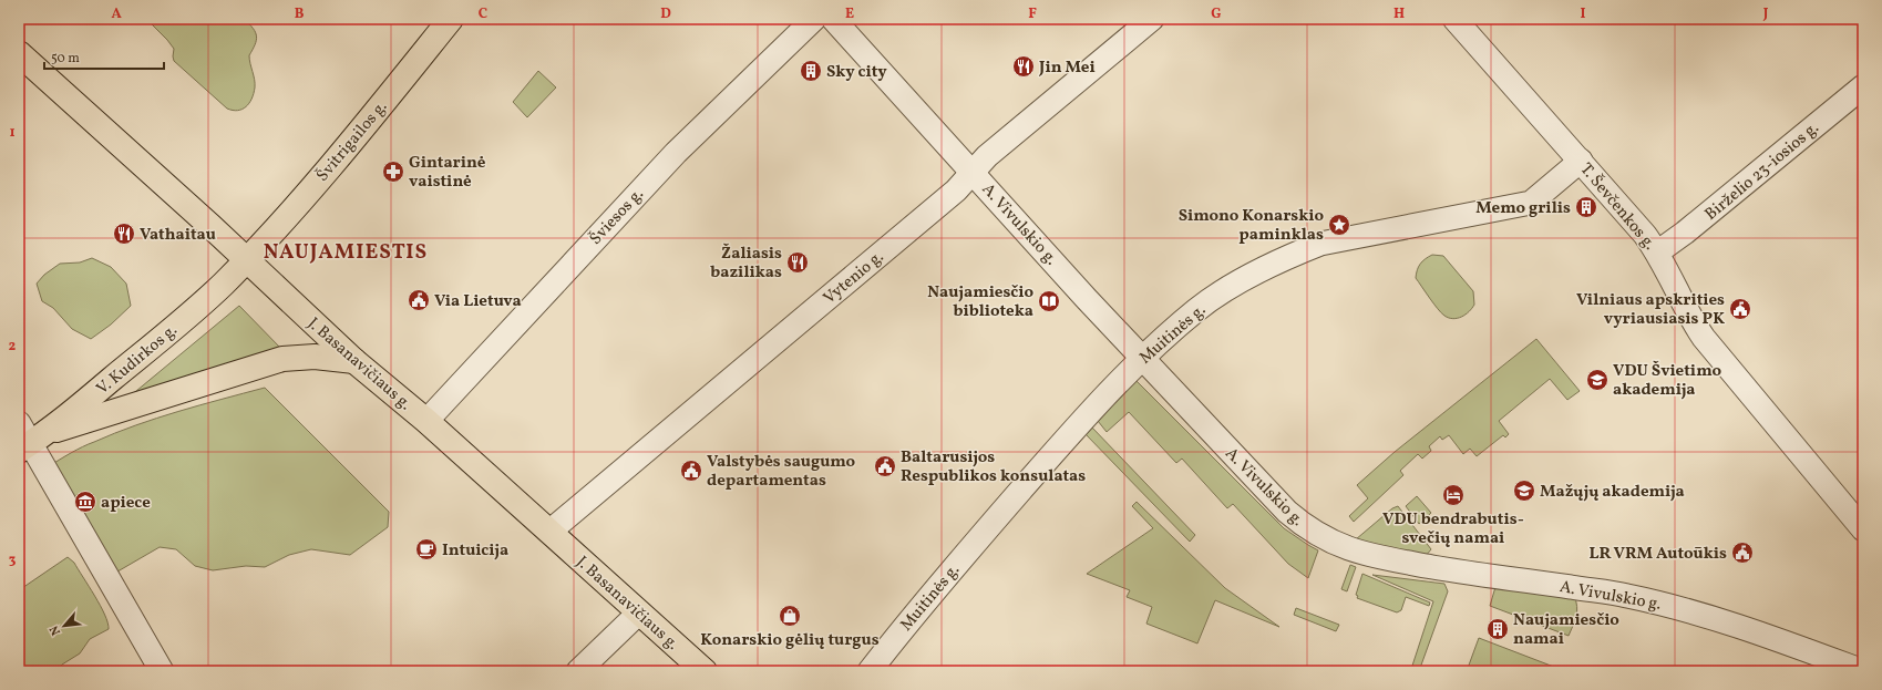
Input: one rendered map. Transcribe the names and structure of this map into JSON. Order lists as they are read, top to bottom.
{
  "streets": {
    "main road": ["Švitrigailos g.", "V. Kudirkos g.", "J. Basanavičiaus g."],
    "street": [
      "Birželio 23-iosios g.",
      "T. Ševčenkos g.",
      "Šviesos g.",
      "A. Vivulskio g.",
      "Vytenio g.",
      "Muitinės g."
    ]
  },
  "crossings": [
    ["Švitrigailos g.", "V. Kudirkos g."],
    ["Švitrigailos g.", "J. Basanavičiaus g."],
    ["Birželio 23-iosios g.", "T. Ševčenkos g."],
    ["T. Ševčenkos g.", "Muitinės g."],
    ["Šviesos g.", "J. Basanavičiaus g."],
    ["A. Vivulskio g.", "Vytenio g."],
    ["A. Vivulskio g.", "Muitinės g."],
    ["Vytenio g.", "J. Basanavičiaus g."],
    ["V. Kudirkos g.", "J. Basanavičiaus g."]
  ],
  "districts": ["NAUJAMIESTIS"],
  "places": {
    "restaurant": ["Jin Mei", "Vathaitau", "Žaliasis bazilikas"],
    "building": ["Sky city", "Memo grilis", "Naujamiesčio namai"],
    "pharmacy": ["Gintarinė vaistinė"],
    "place": ["Simono Konarskio paminklas"],
    "public building": [
      "Via Lietuva",
      "Vilniaus apskrities vyriausiasis PK",
      "Baltarusijos Respublikos konsulatas",
      "Valstybės saugumo departamentas",
      "LR VRM Autoūkis"
    ],
    "library": ["Naujamiesčio biblioteka"],
    "school or university": ["VDU Švietimo akademija", "Mažųjų akademija"],
    "hotel": ["VDU bendrabutis- svečių namai"],
    "museum": ["apiece"],
    "cafe": ["Intuicija"],
    "shop": ["Konarskio gėlių turgus"]
  },
  "scale_bar": "50 m",
  "north": "bottom left",
  "grid": {
    "columns": [
      "A",
      "B",
      "C",
      "D",
      "E",
      "F",
      "G",
      "H",
      "I",
      "J"
    ],
    "rows": ["1", "2", "3"]
  }
}
